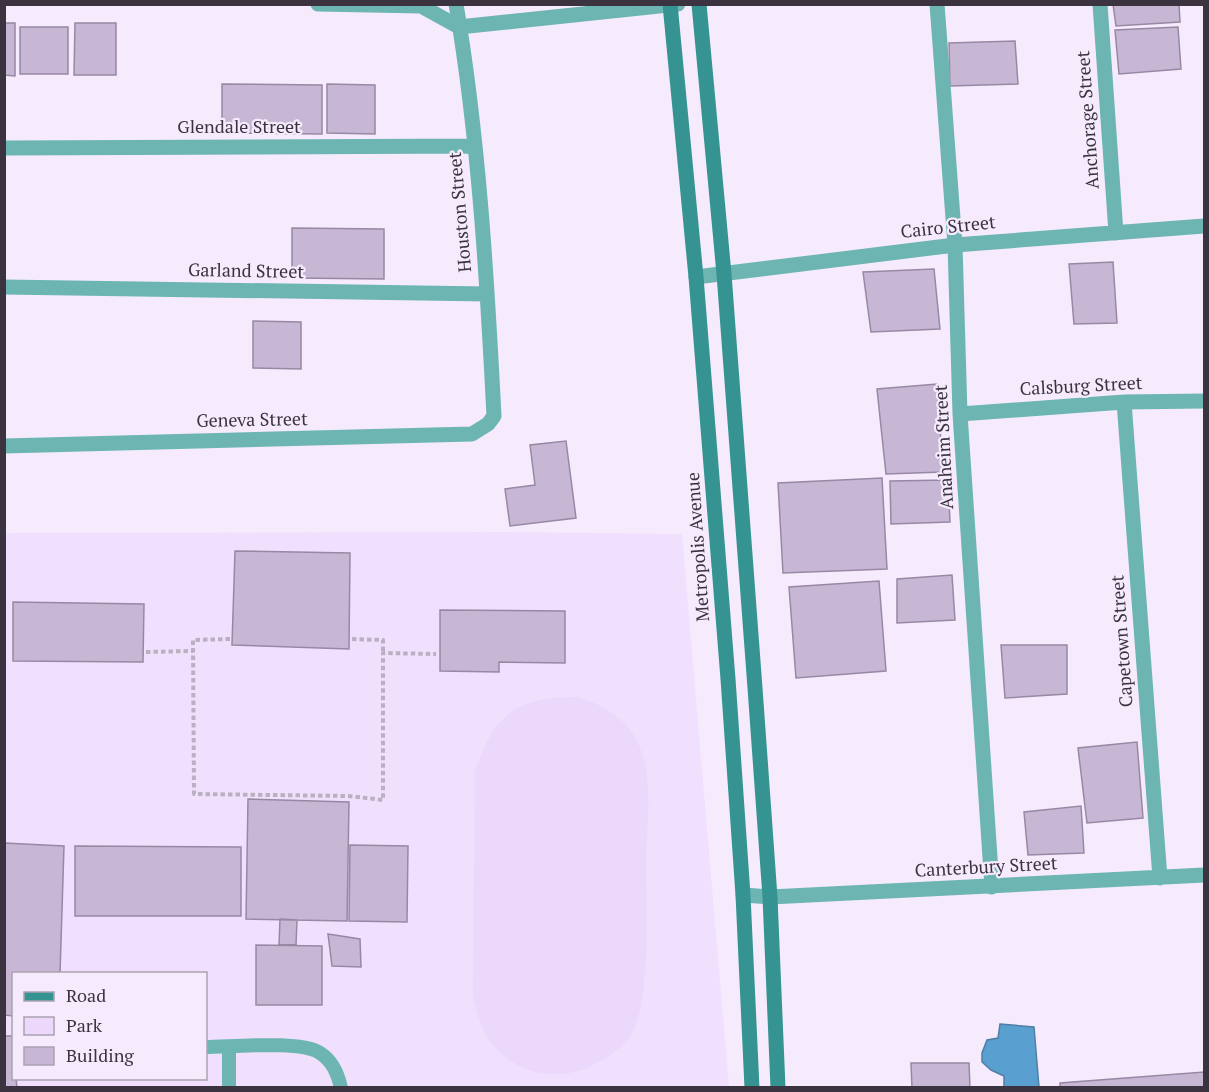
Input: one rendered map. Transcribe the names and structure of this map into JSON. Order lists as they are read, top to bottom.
{
  "streets": {
    "main road": ["Metropolis Avenue"],
    "street": [
      "Anchorage Street",
      "Glendale Street",
      "Houston Street",
      "Cairo Street",
      "Garland Street",
      "Calsburg Street",
      "Geneva Street",
      "Anaheim Street",
      "Capetown Street",
      "Canterbury Street"
    ]
  },
  "crossings": [
    ["Anchorage Street", "Cairo Street"],
    ["Glendale Street", "Houston Street"],
    ["Houston Street", "Garland Street"],
    ["Houston Street", "Geneva Street"],
    ["Cairo Street", "Anaheim Street"],
    ["Cairo Street", "Metropolis Avenue"],
    ["Calsburg Street", "Anaheim Street"],
    ["Calsburg Street", "Capetown Street"],
    ["Anaheim Street", "Canterbury Street"],
    ["Metropolis Avenue", "Canterbury Street"],
    ["Capetown Street", "Canterbury Street"]
  ],
  "legend": ["Road", "Park", "Building"]
}
